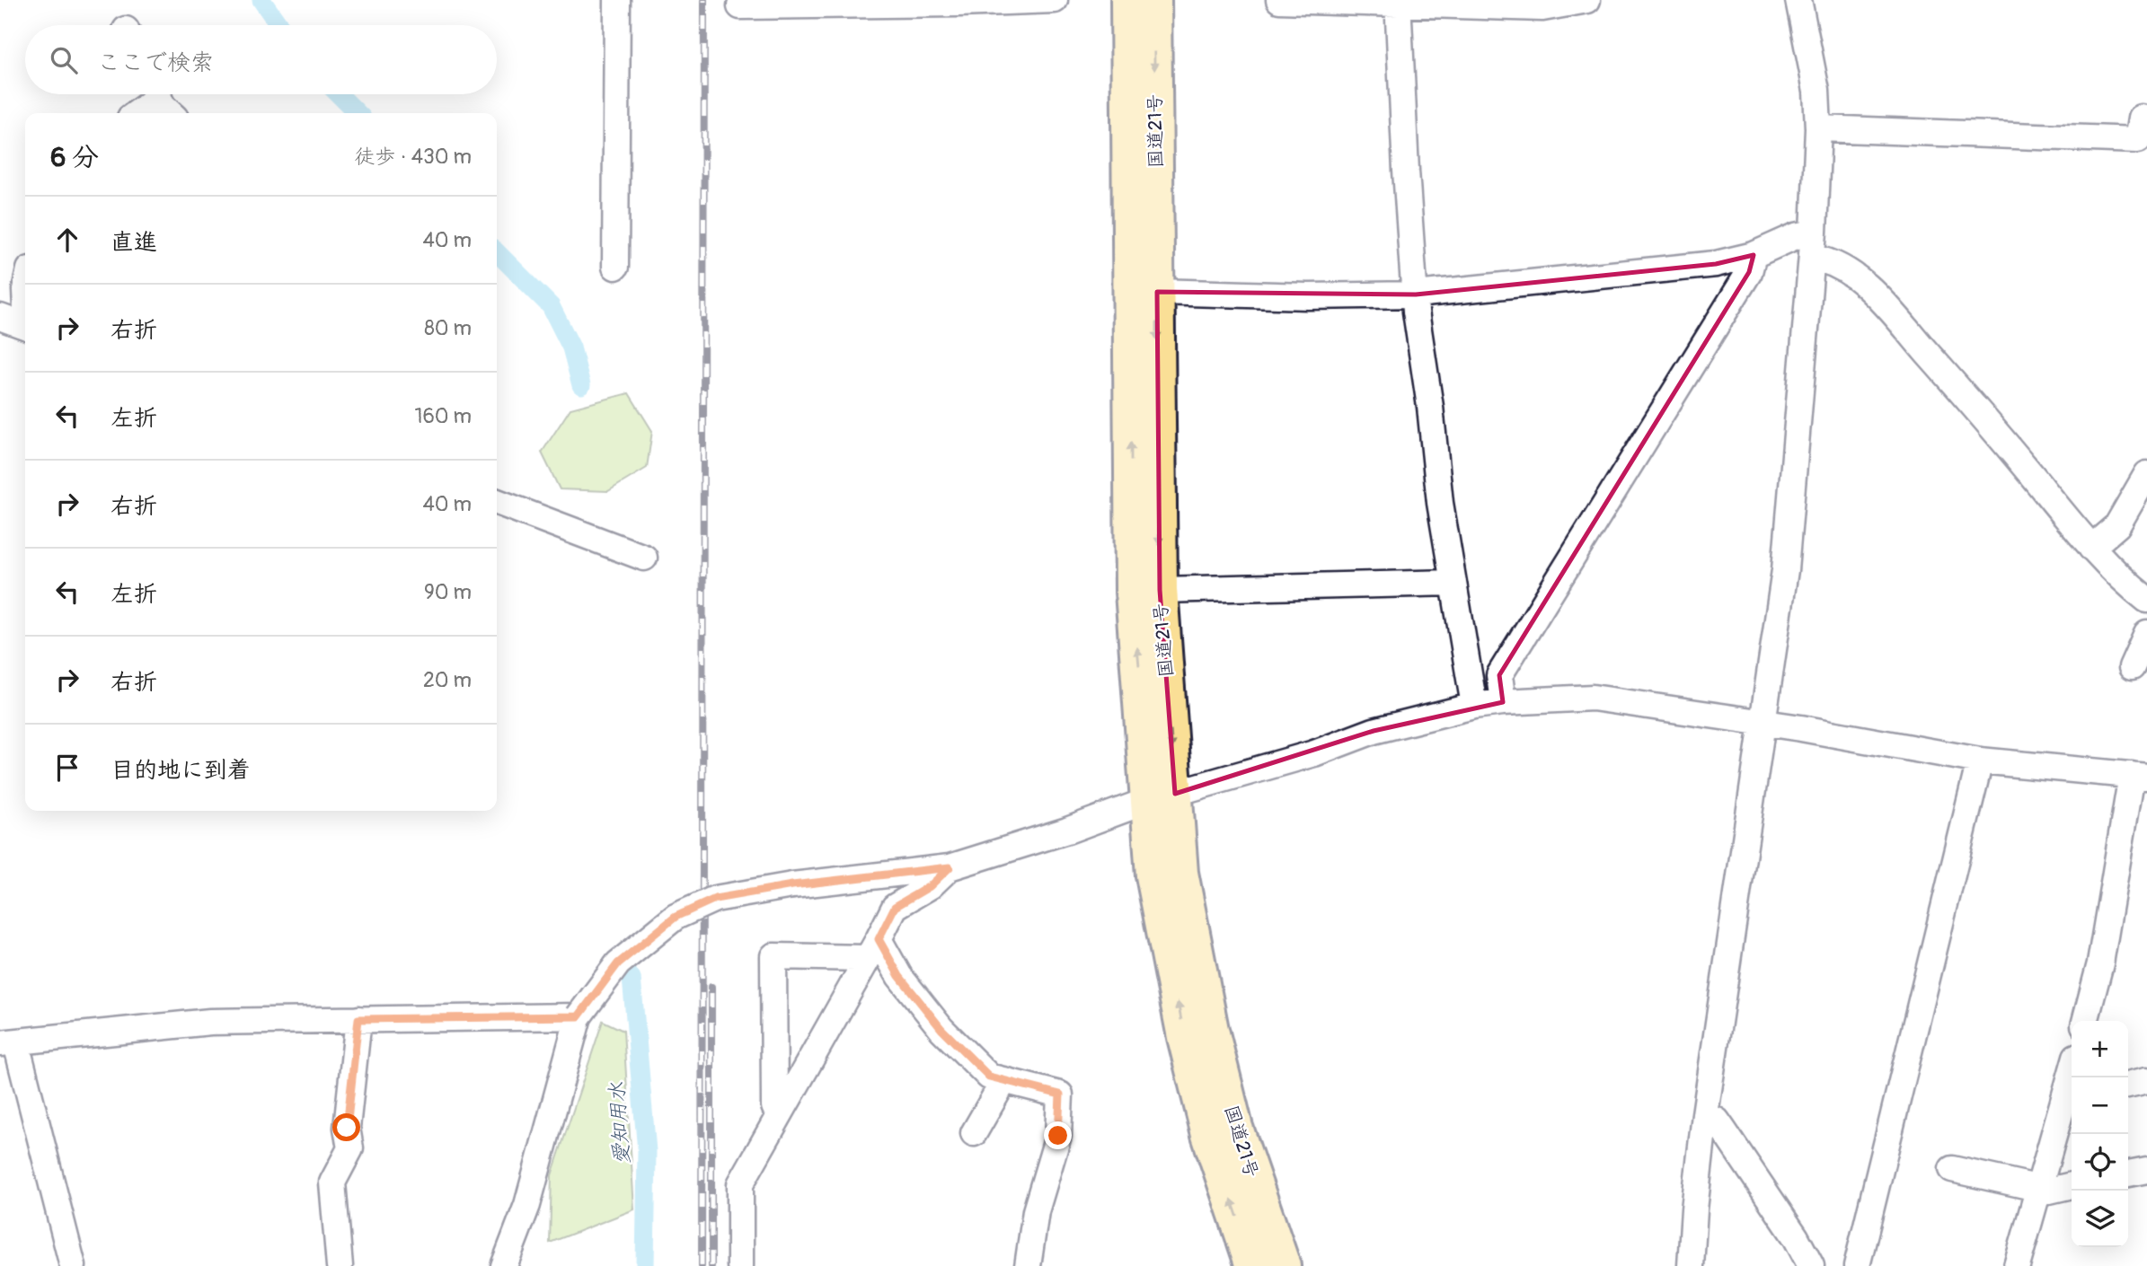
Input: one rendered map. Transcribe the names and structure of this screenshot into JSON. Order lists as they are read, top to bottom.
{
  "streets": {
    "highway": ["国道21号"]
  },
  "water": ["愛知用水"],
  "page": {
    "search": "ここで検索",
    "heading": ["6 分", "徒歩 · 430 m"],
    "list": [
      ["直進", "40 m"],
      ["右折", "80 m"],
      ["左折", "160 m"],
      ["右折", "40 m"],
      ["左折", "90 m"],
      ["右折", "20 m"],
      "目的地に到着"
    ],
    "map_buttons": ["+", "−"]
  }
}
